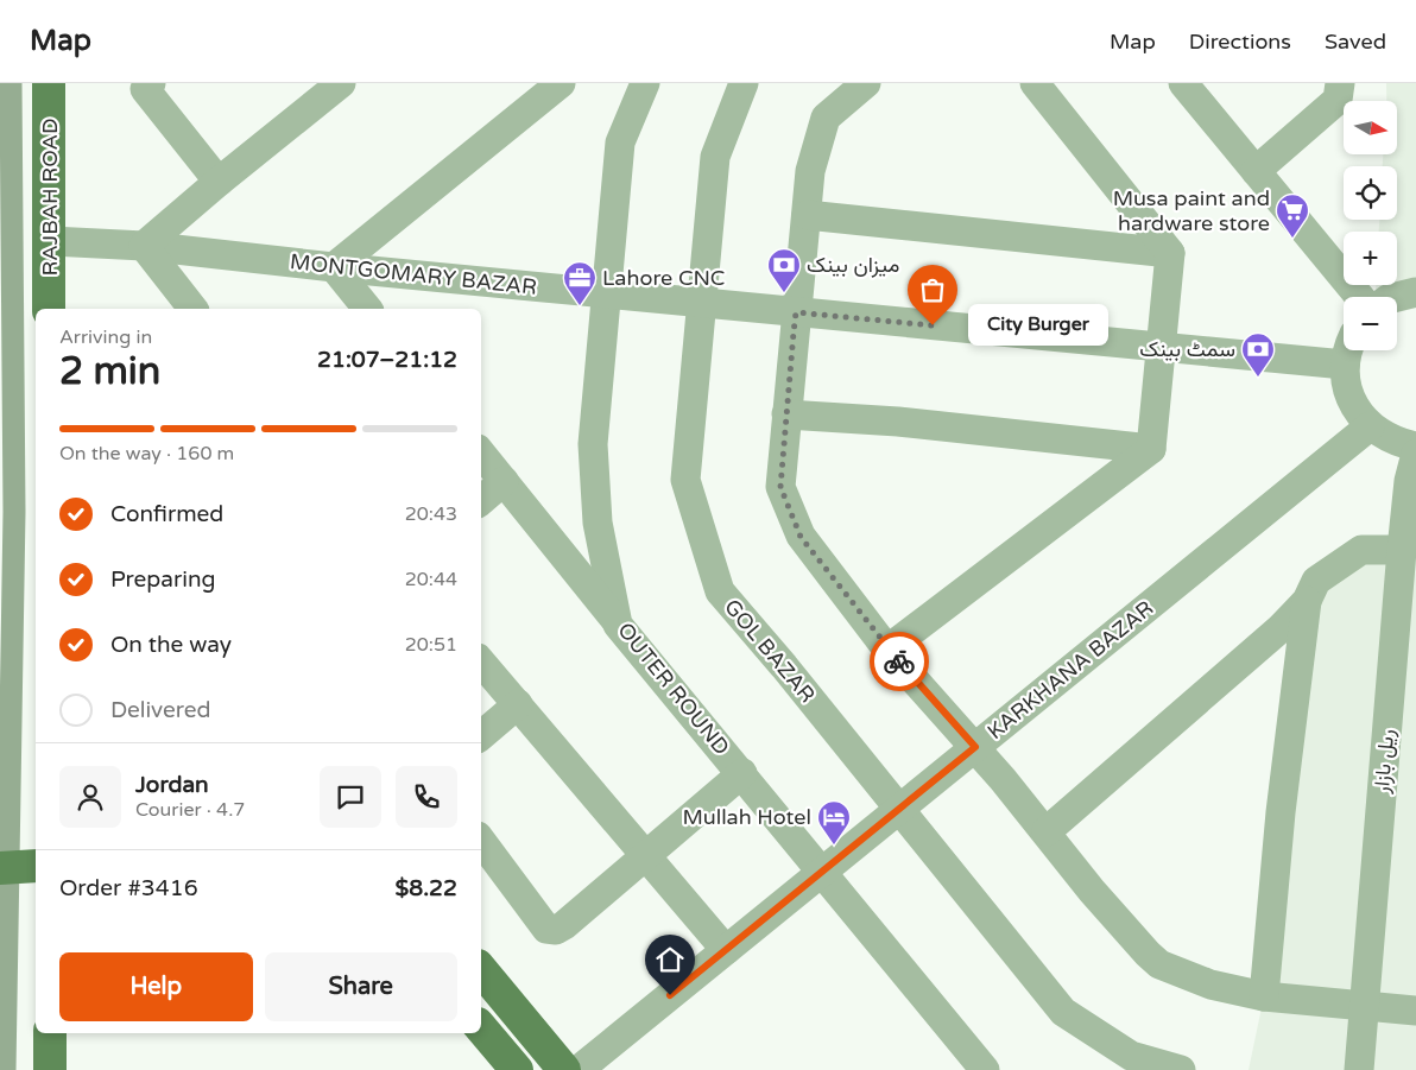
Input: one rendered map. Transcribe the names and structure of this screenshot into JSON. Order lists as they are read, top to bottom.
{
  "streets": {
    "main road": ["RAJBAH ROAD"],
    "street": [
      "MONTGOMARY BAZAR",
      "GOL BAZAR",
      "KARKHANA BAZAR",
      "OUTER ROUND",
      "ریل بازار"
    ]
  },
  "crossings": [
    ["RAJBAH ROAD", "MONTGOMARY BAZAR"],
    ["MONTGOMARY BAZAR", "GOL BAZAR"],
    ["MONTGOMARY BAZAR", "OUTER ROUND"],
    ["GOL BAZAR", "KARKHANA BAZAR"],
    ["KARKHANA BAZAR", "OUTER ROUND"]
  ],
  "places": {
    "supermarket": ["Musa paint and hardware store"],
    "bank": ["میزان بینک", "سمٹ بینک"],
    "office": ["Lahore CNC"],
    "other": ["City Burger"],
    "hotel": ["Mullah Hotel"]
  },
  "north": "right",
  "page": {
    "header": "Map",
    "nav": ["Map", "Directions", "Saved"],
    "map_buttons": ["+", "−"],
    "bubble": "City Burger",
    "heading": ["2 min", "Arriving in", "21:07–21:12"],
    "panel": [
      "Jordan",
      "Courier · 4.7",
      "Order #3416",
      "$8.22"
    ],
    "bar": "On the way · 160 m",
    "list": [
      ["Confirmed", "20:43"],
      ["Preparing", "20:44"],
      ["On the way", "20:51"],
      "Delivered"
    ],
    "buttons": ["Help", "Share"]
  }
}
